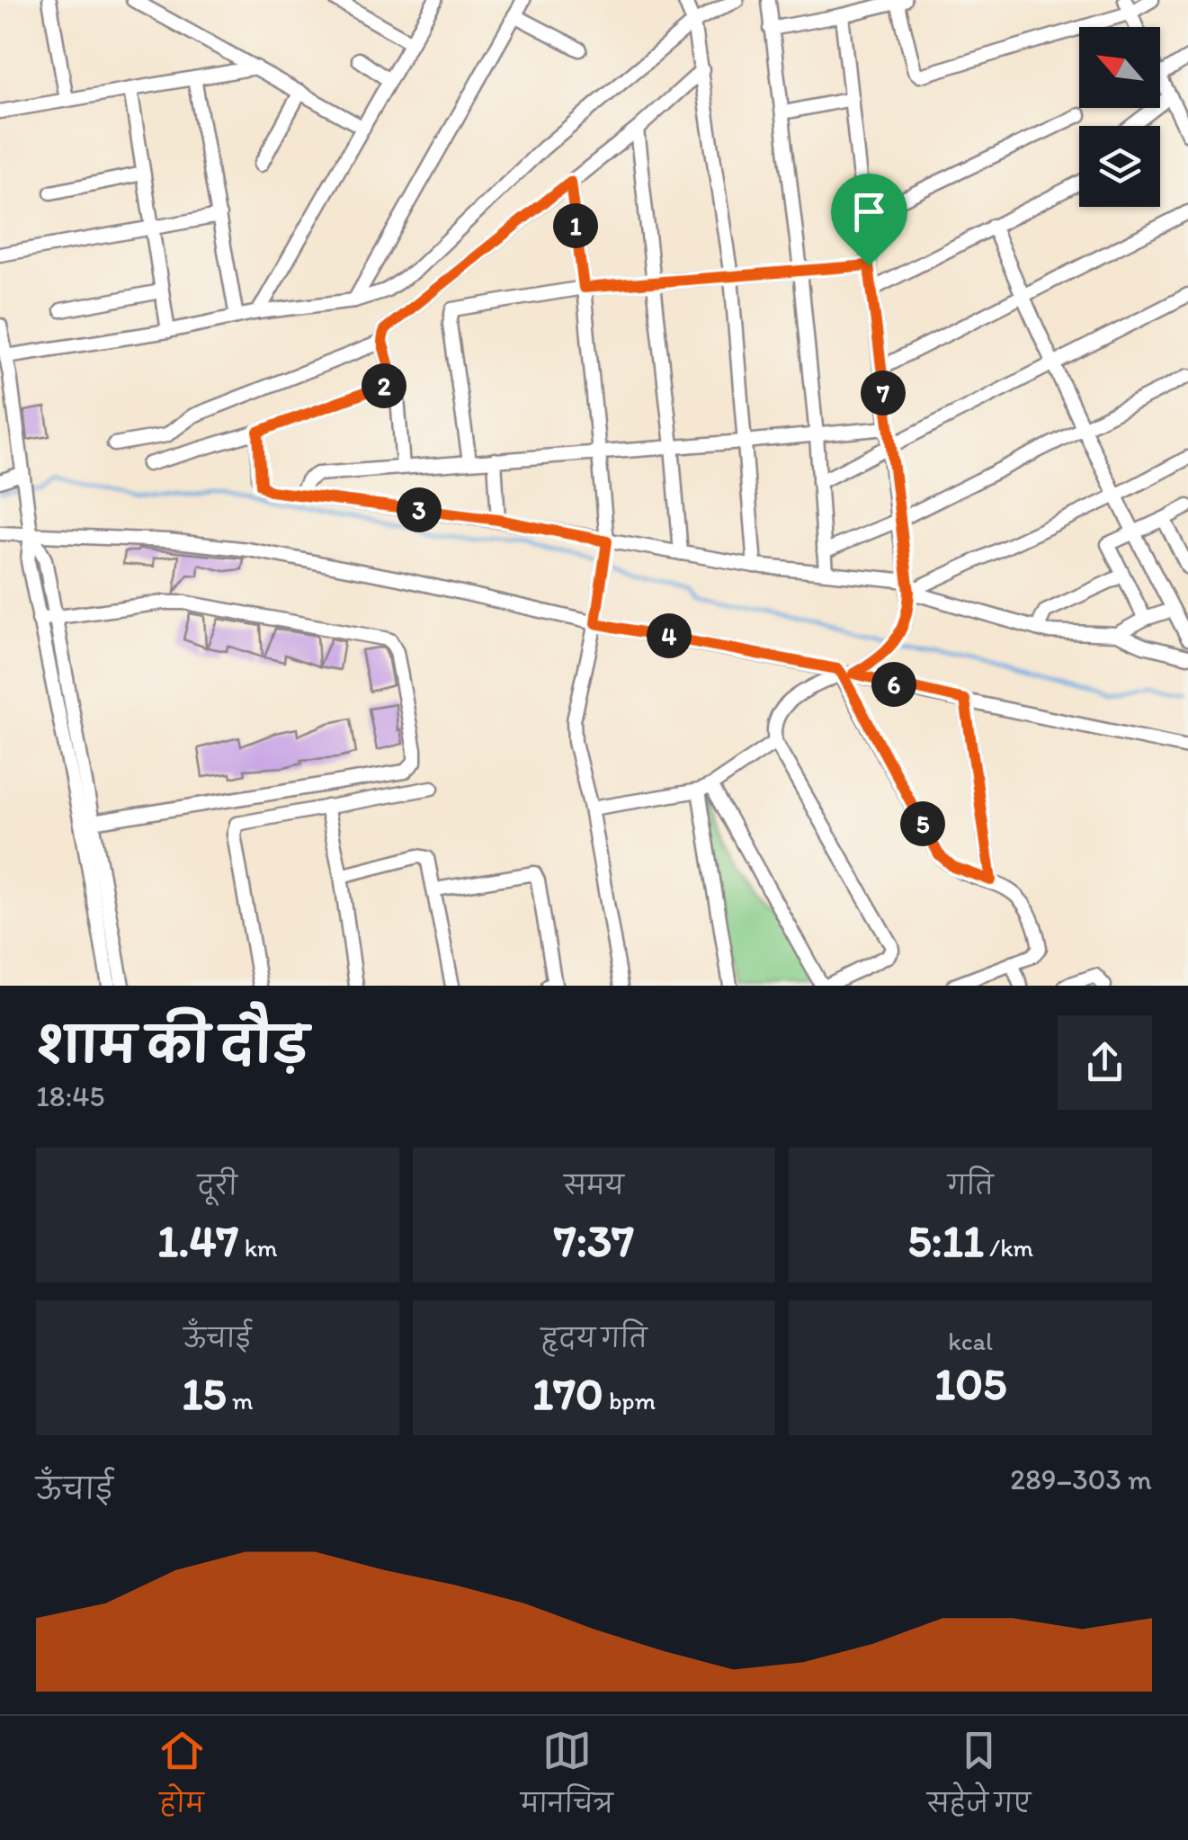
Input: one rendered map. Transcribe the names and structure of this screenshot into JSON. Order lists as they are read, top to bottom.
{
  "north": "top left",
  "page": {
    "pins": [
      "1",
      "2",
      "7",
      "3",
      "4",
      "6",
      "5"
    ],
    "heading": ["शाम की दौड़", "18:45"],
    "stats": [
      ["दूरी", "1.47 km"],
      ["समय", "7:37"],
      ["गति", "5:11 /km"],
      ["ऊँचाई", "15 m"],
      ["हृदय गति", "170 bpm"],
      ["kcal", "105"]
    ],
    "chart": ["ऊँचाई", "289–303 m"],
    "tabs": ["होम", "मानचित्र", "सहेजे गए"]
  }
}
